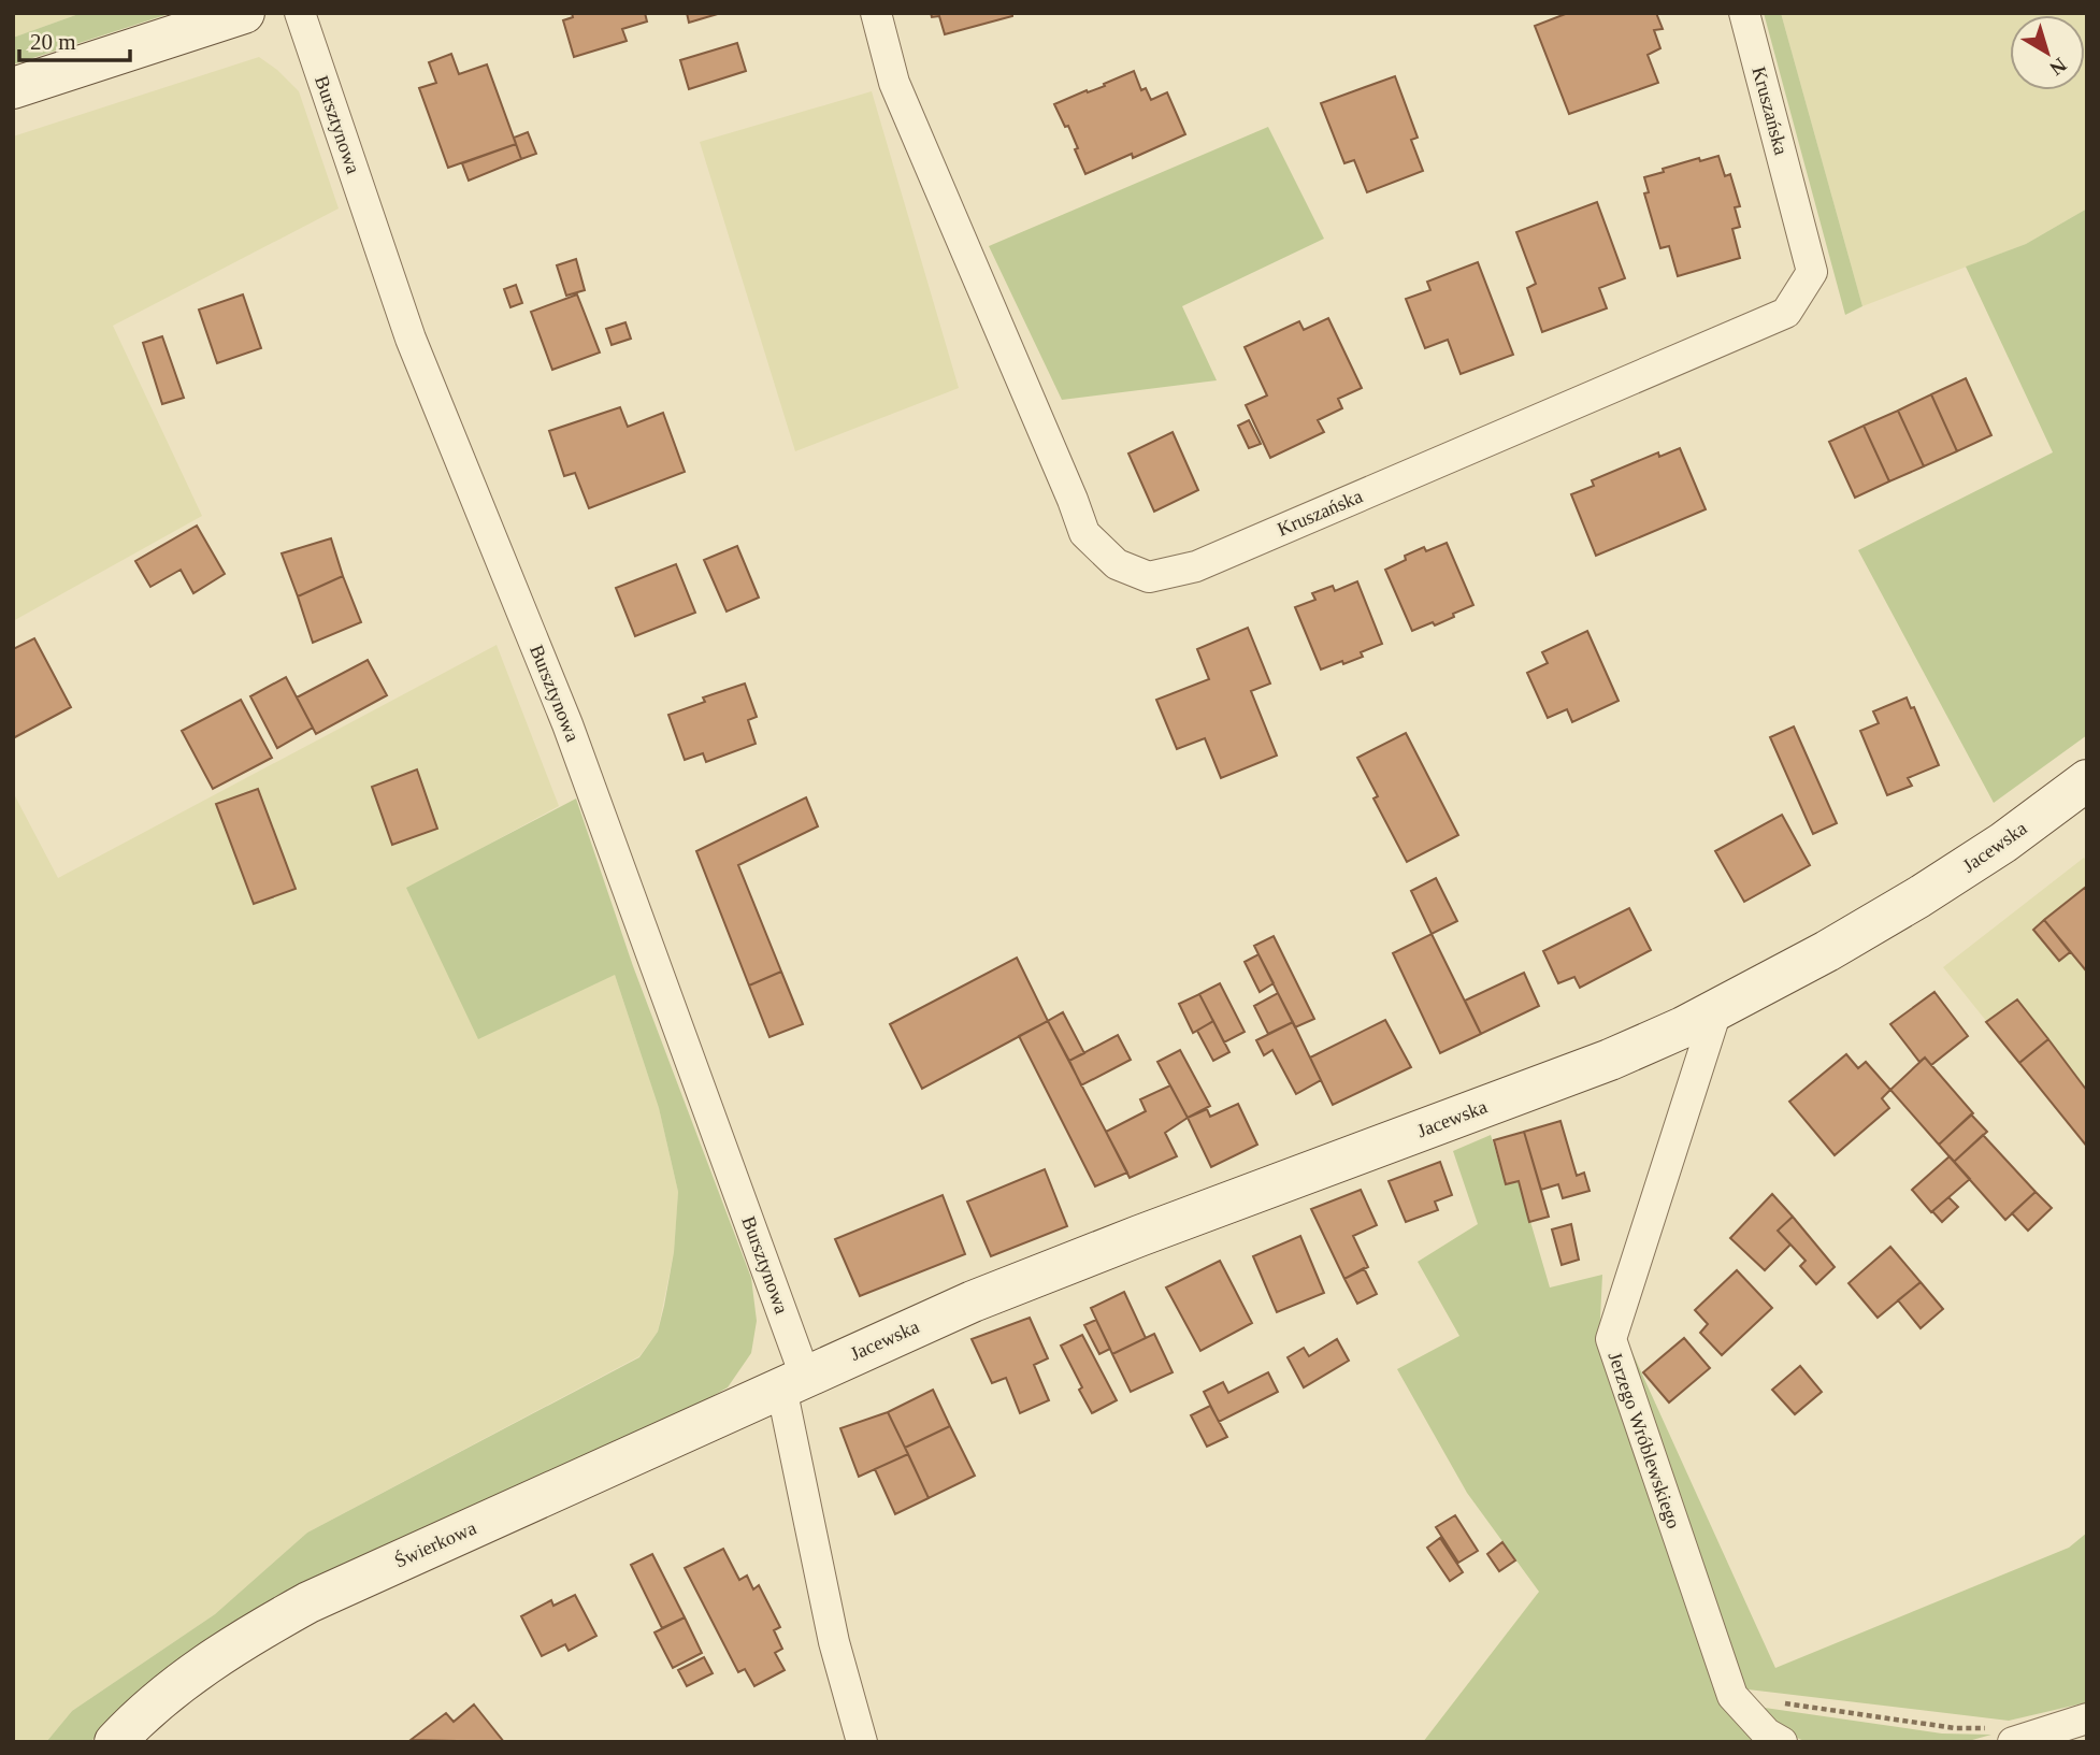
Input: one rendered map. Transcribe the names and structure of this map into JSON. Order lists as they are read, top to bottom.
{
  "streets": {
    "street": [
      "Kruszańska",
      "Bursztynowa",
      "Jacewska",
      "Jerzego Wróblewskiego",
      "Świerkowa"
    ]
  },
  "crossings": [
    ["Bursztynowa", "Jacewska"],
    ["Bursztynowa", "Świerkowa"],
    ["Jacewska", "Jerzego Wróblewskiego"],
    ["Jacewska", "Świerkowa"]
  ],
  "scale_bar": "20 m",
  "north": "bottom right"
}
